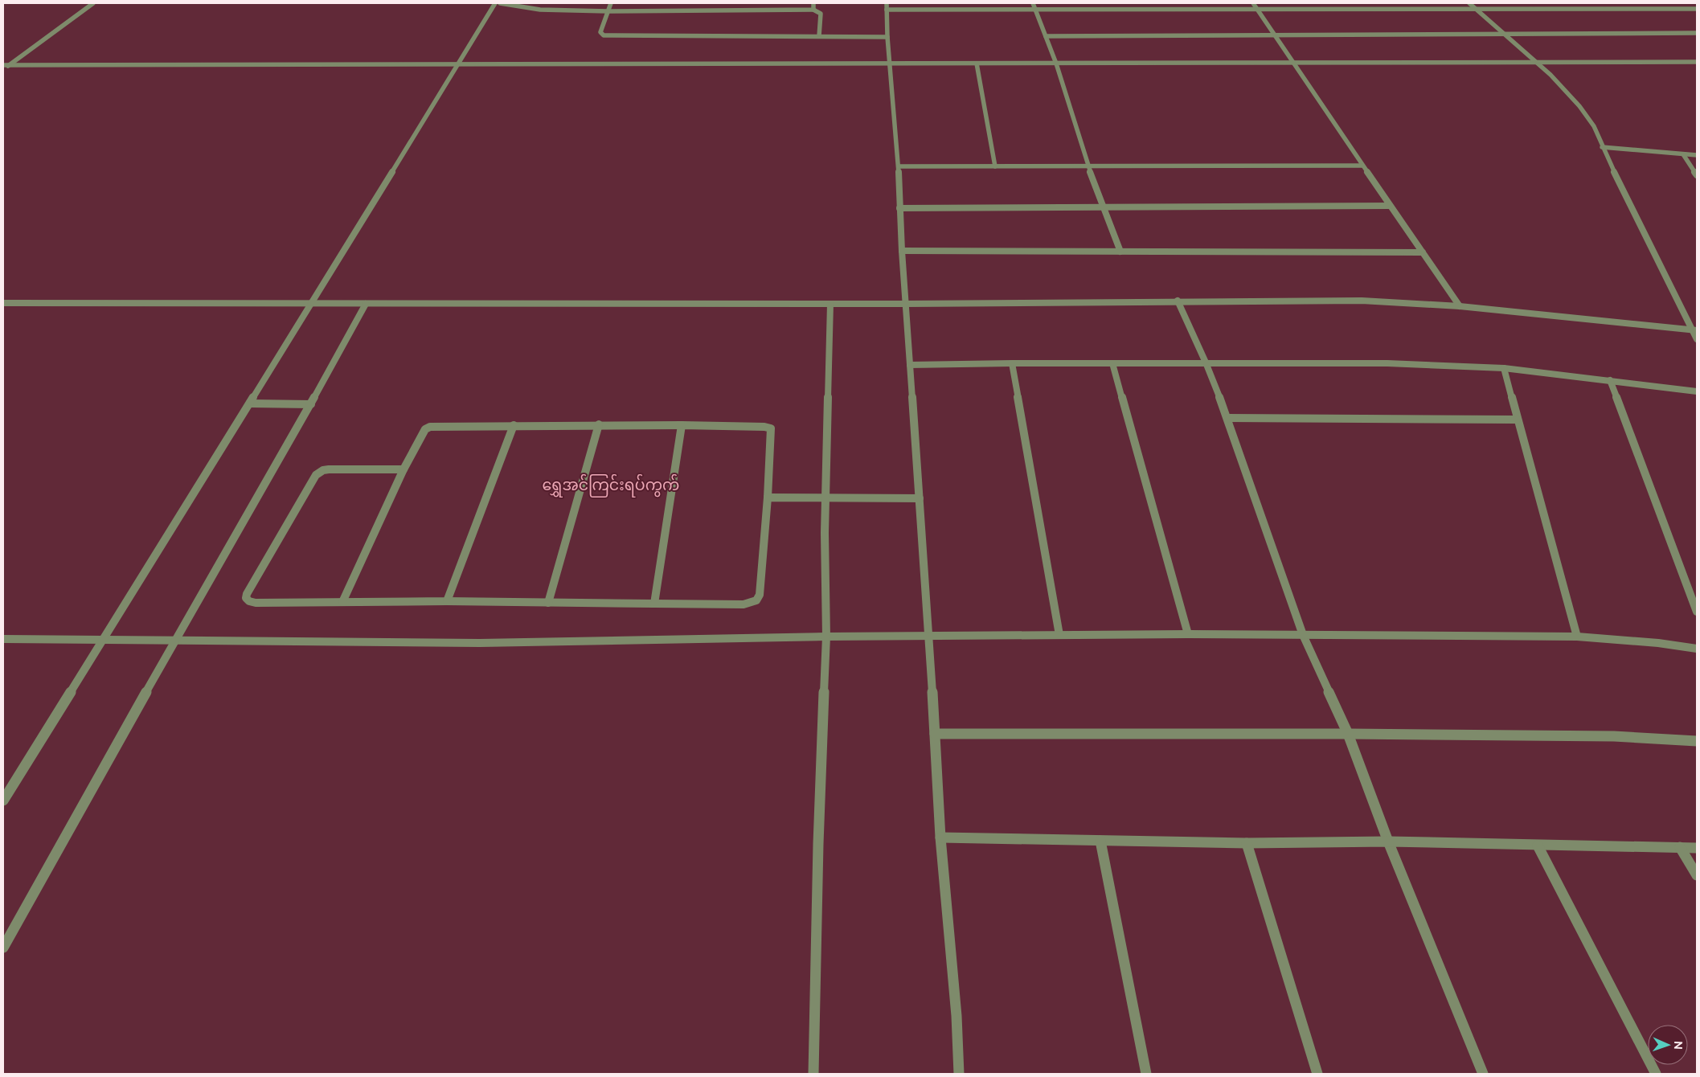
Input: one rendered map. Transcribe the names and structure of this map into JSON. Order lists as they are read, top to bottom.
{
  "districts": ["ရွှေအင်ကြင်းရပ်ကွက်"],
  "north": "right"
}
